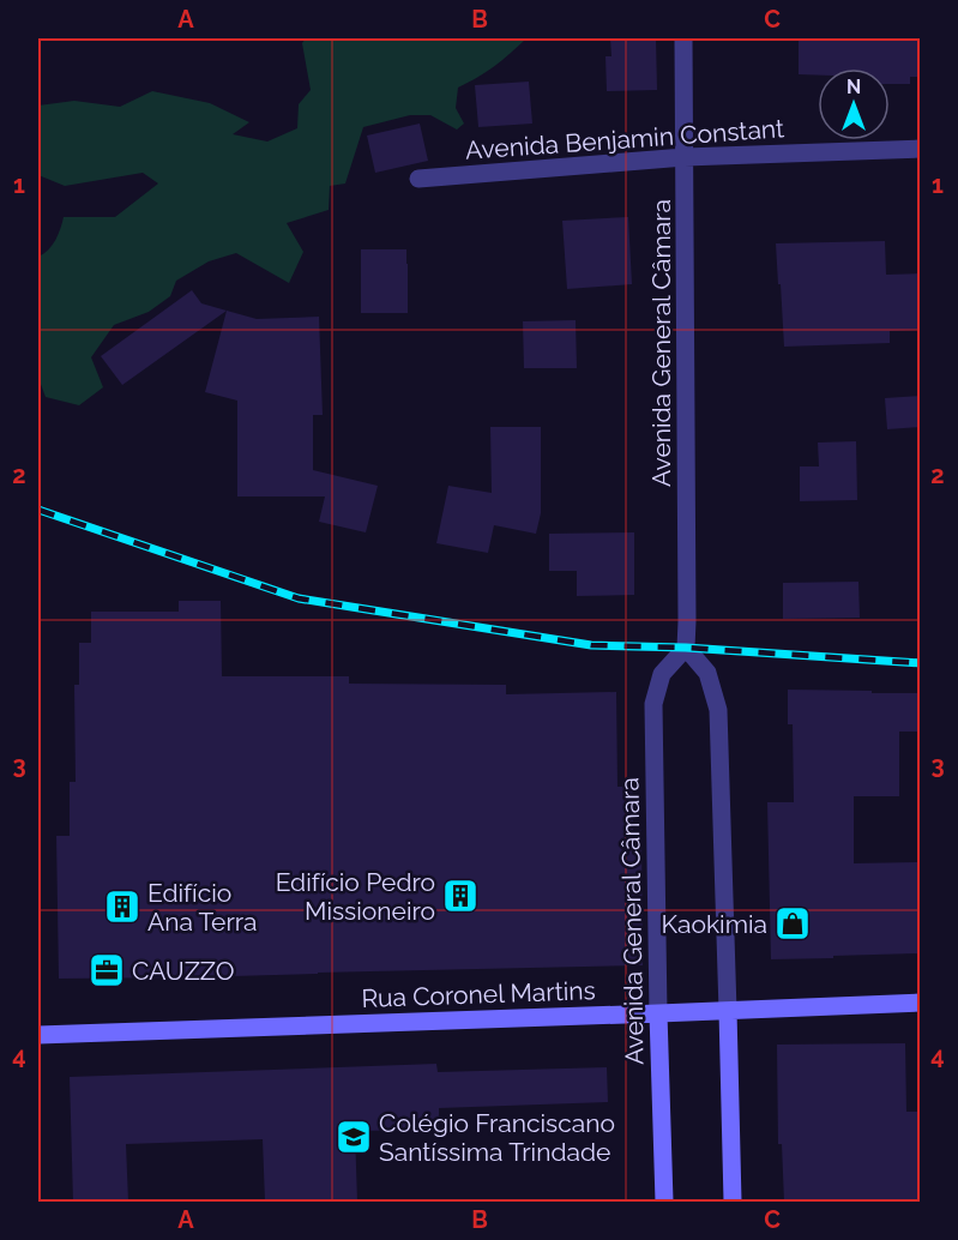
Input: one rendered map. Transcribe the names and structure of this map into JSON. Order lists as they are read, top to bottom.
{
  "streets": {
    "main road": ["Avenida General Câmara", "Rua Coronel Martins"],
    "street": ["Avenida Benjamin Constant"]
  },
  "crossings": [
    ["Avenida Benjamin Constant", "Avenida General Câmara"],
    ["Avenida General Câmara", "Rua Coronel Martins"]
  ],
  "places": {
    "building": ["Edifício Pedro Missioneiro", "Edifício Ana Terra"],
    "shop": ["Kaokimia"],
    "office": ["CAUZZO"],
    "school or university": ["Colégio Franciscano Santíssima Trindade"]
  },
  "north": "top",
  "grid": {
    "columns": ["A", "B", "C"],
    "rows": [
      "1",
      "2",
      "3",
      "4"
    ]
  }
}
